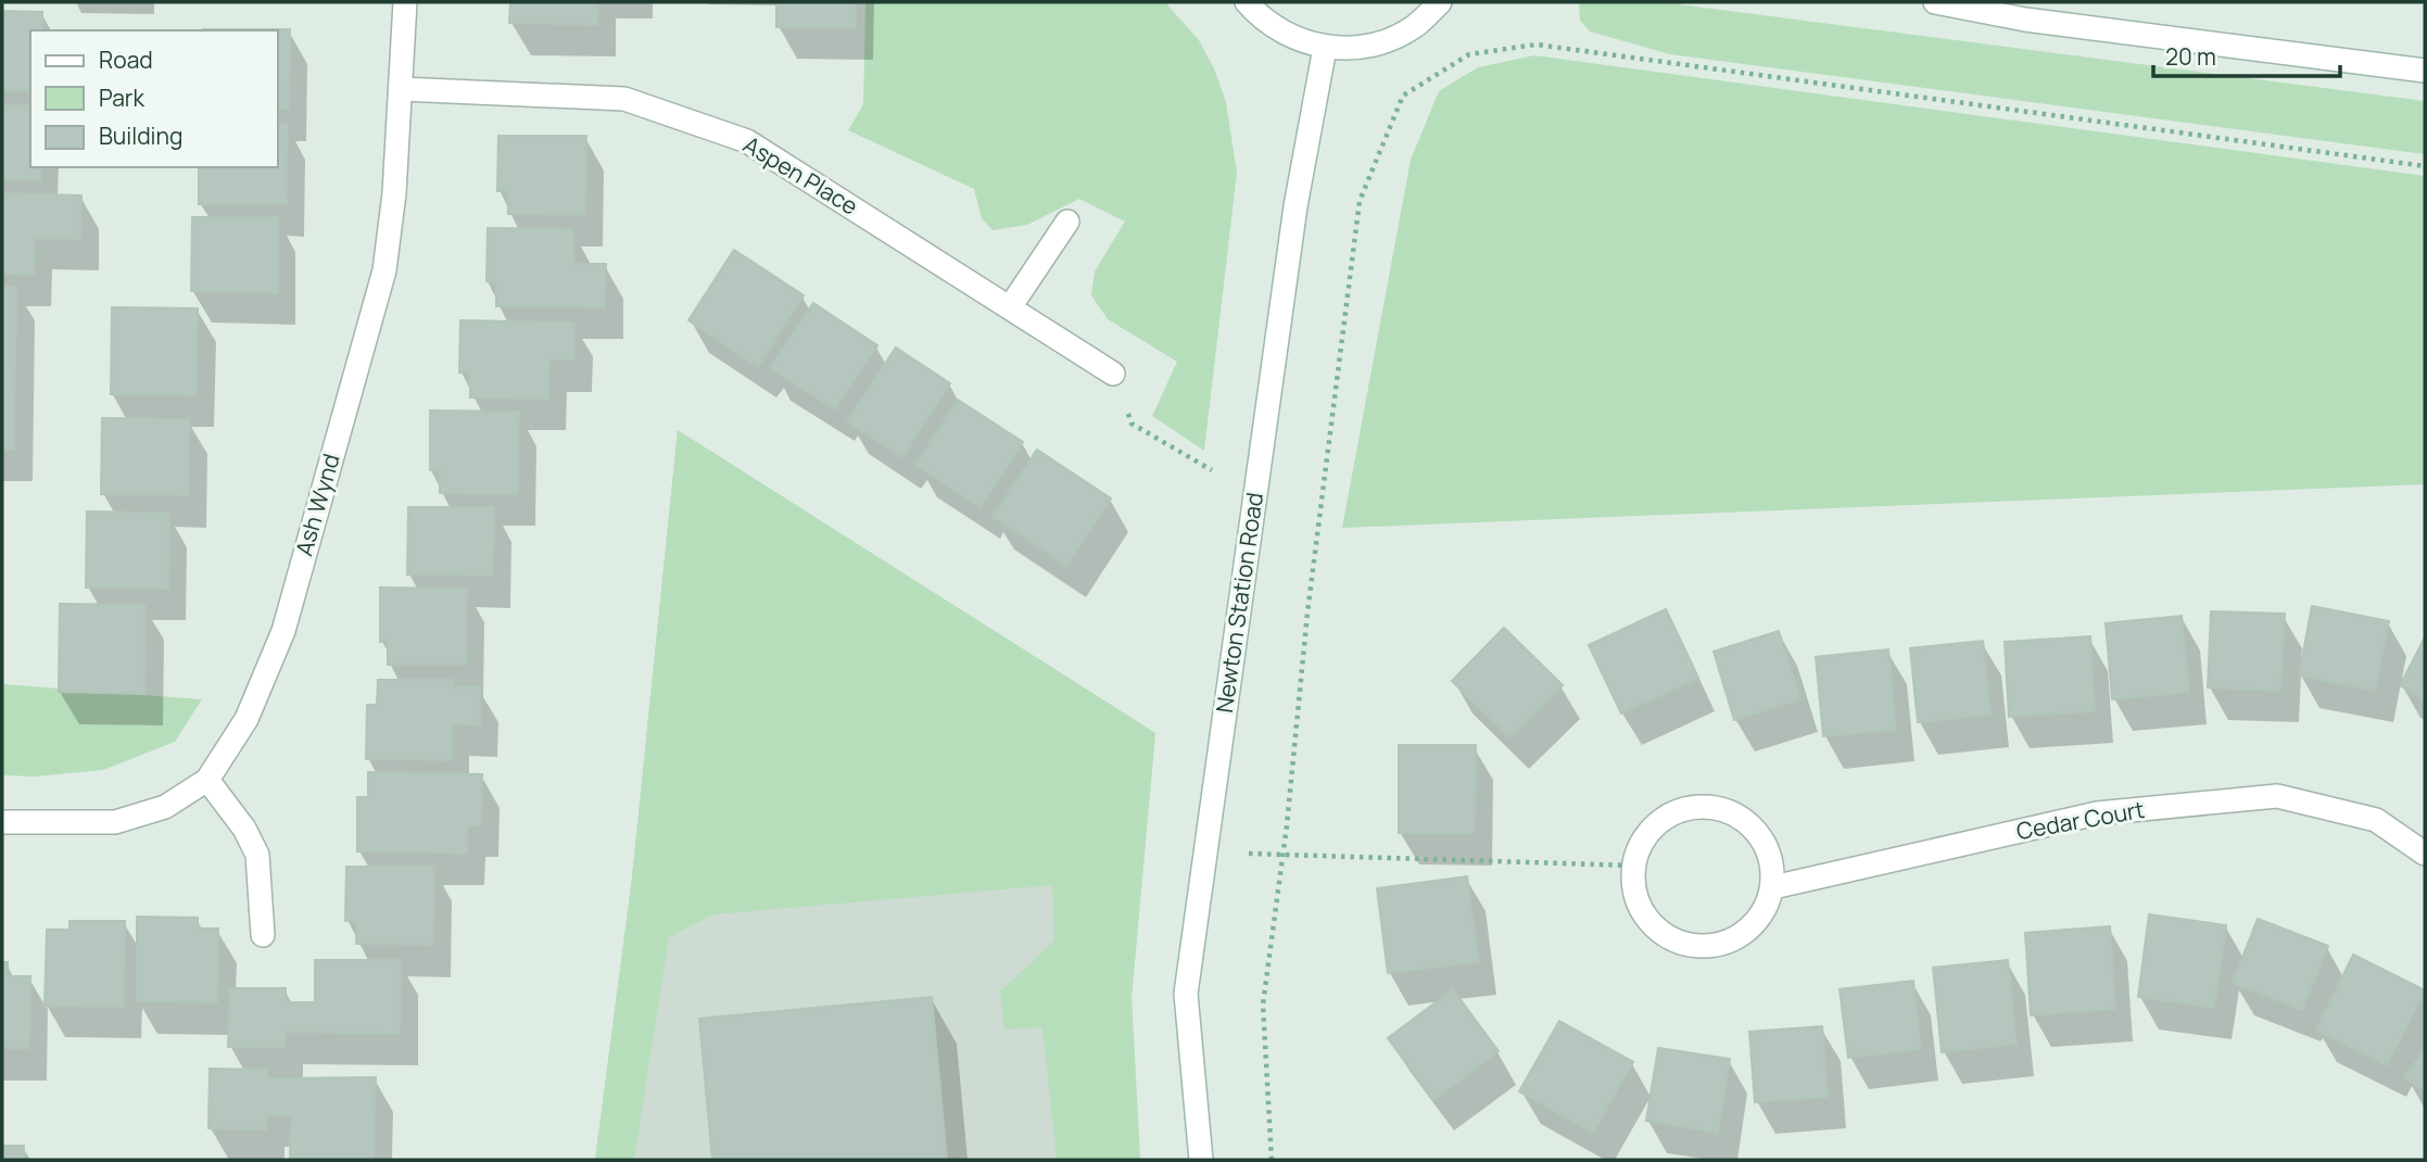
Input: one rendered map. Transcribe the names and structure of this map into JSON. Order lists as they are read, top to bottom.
{
  "streets": {
    "street": [
      "Aspen Place",
      "Ash Wynd",
      "Newton Station Road",
      "Cedar Court"
    ]
  },
  "crossings": [
    ["Aspen Place", "Ash Wynd"]
  ],
  "legend": ["Road", "Park", "Building"],
  "scale_bar": "20 m"
}
